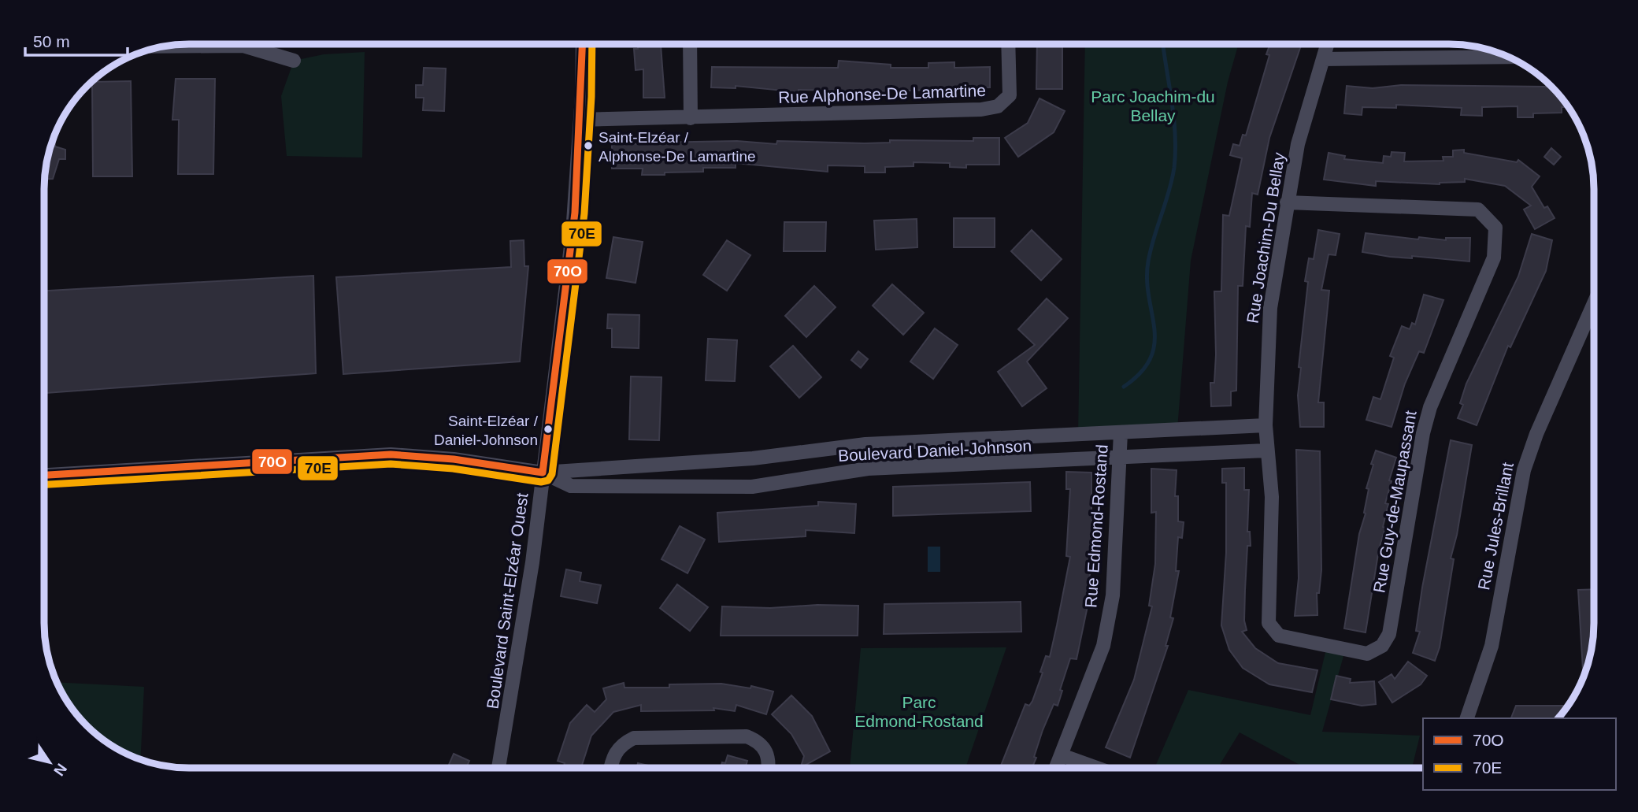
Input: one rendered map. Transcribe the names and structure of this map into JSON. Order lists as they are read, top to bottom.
{
  "streets": {
    "street": [
      "Rue Alphonse-De Lamartine",
      "Rue Joachim-Du Bellay",
      "Boulevard Daniel-Johnson",
      "Rue Guy-de-Maupassant",
      "Rue Edmond-Rostand",
      "Rue Jules-Brillant",
      "Boulevard Saint-Elzéar Ouest"
    ]
  },
  "crossings": [
    ["Rue Alphonse-De Lamartine", "Boulevard Saint-Elzéar Ouest"],
    ["Rue Joachim-Du Bellay", "Boulevard Daniel-Johnson"],
    ["Rue Joachim-Du Bellay", "Rue Guy-de-Maupassant"],
    ["Boulevard Daniel-Johnson", "Rue Guy-de-Maupassant"],
    ["Boulevard Daniel-Johnson", "Rue Edmond-Rostand"],
    ["Boulevard Daniel-Johnson", "Boulevard Saint-Elzéar Ouest"]
  ],
  "parks": ["Parc Joachim-du Bellay", "Parc Edmond-Rostand"],
  "places": ["Saint-Elzéar / Alphonse-De Lamartine", "Saint-Elzéar / Daniel-Johnson"],
  "lines": ["transit line 70O", "transit line 70E"],
  "legend": ["70O", "70E"],
  "scale_bar": "50 m",
  "north": "bottom right"
}
